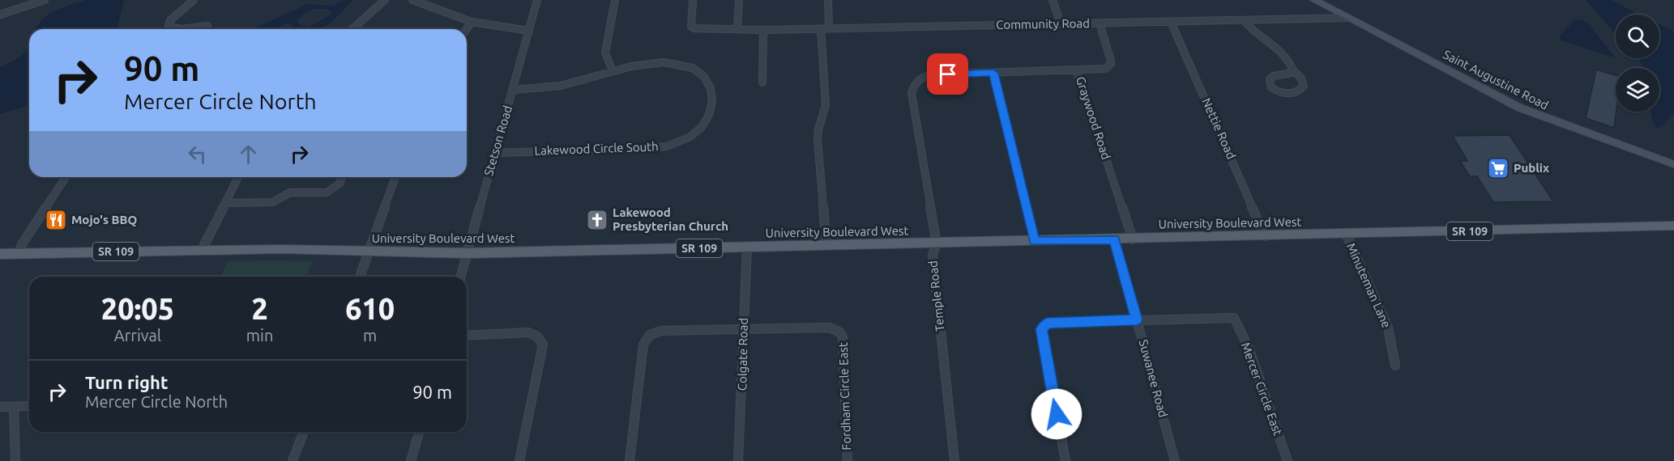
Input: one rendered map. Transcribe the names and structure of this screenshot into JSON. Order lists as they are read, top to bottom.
{
  "streets": {
    "main road": ["Saint Augustine Road", "University Boulevard West", "SR 109"],
    "street": [
      "Community Road",
      "Graywood Road",
      "Nettie Road",
      "Stetson Road",
      "Lakewood Circle South",
      "Minuteman Lane",
      "Temple Road",
      "Colgate Road",
      "Suwanee Road",
      "Mercer Circle East",
      "Fordham Circle East"
    ]
  },
  "crossings": [
    ["Community Road", "Saint Augustine Road"],
    ["Community Road", "Graywood Road"],
    ["Community Road", "Nettie Road"],
    ["Graywood Road", "University Boulevard West"],
    ["Nettie Road", "University Boulevard West"],
    ["Stetson Road", "Lakewood Circle South"],
    ["Stetson Road", "University Boulevard West"],
    ["University Boulevard West", "Minuteman Lane"],
    ["University Boulevard West", "Temple Road"],
    ["University Boulevard West", "Colgate Road"],
    ["University Boulevard West", "Suwanee Road"],
    ["Colgate Road", "Fordham Circle East"],
    ["Suwanee Road", "Mercer Circle East"]
  ],
  "places": {
    "supermarket": ["Publix"],
    "restaurant": ["Mojo's BBQ"],
    "church": ["Lakewood Presbyterian Church"]
  },
  "page": {
    "turn": ["90 m", "Mercer Circle North"],
    "eta": [
      "20:05",
      "Arrival",
      "2",
      "min",
      "610",
      "m"
    ],
    "list": [
      {
        "name": "Turn right",
        "note": "Mercer Circle North",
        "value": "90 m"
      }
    ]
  }
}
